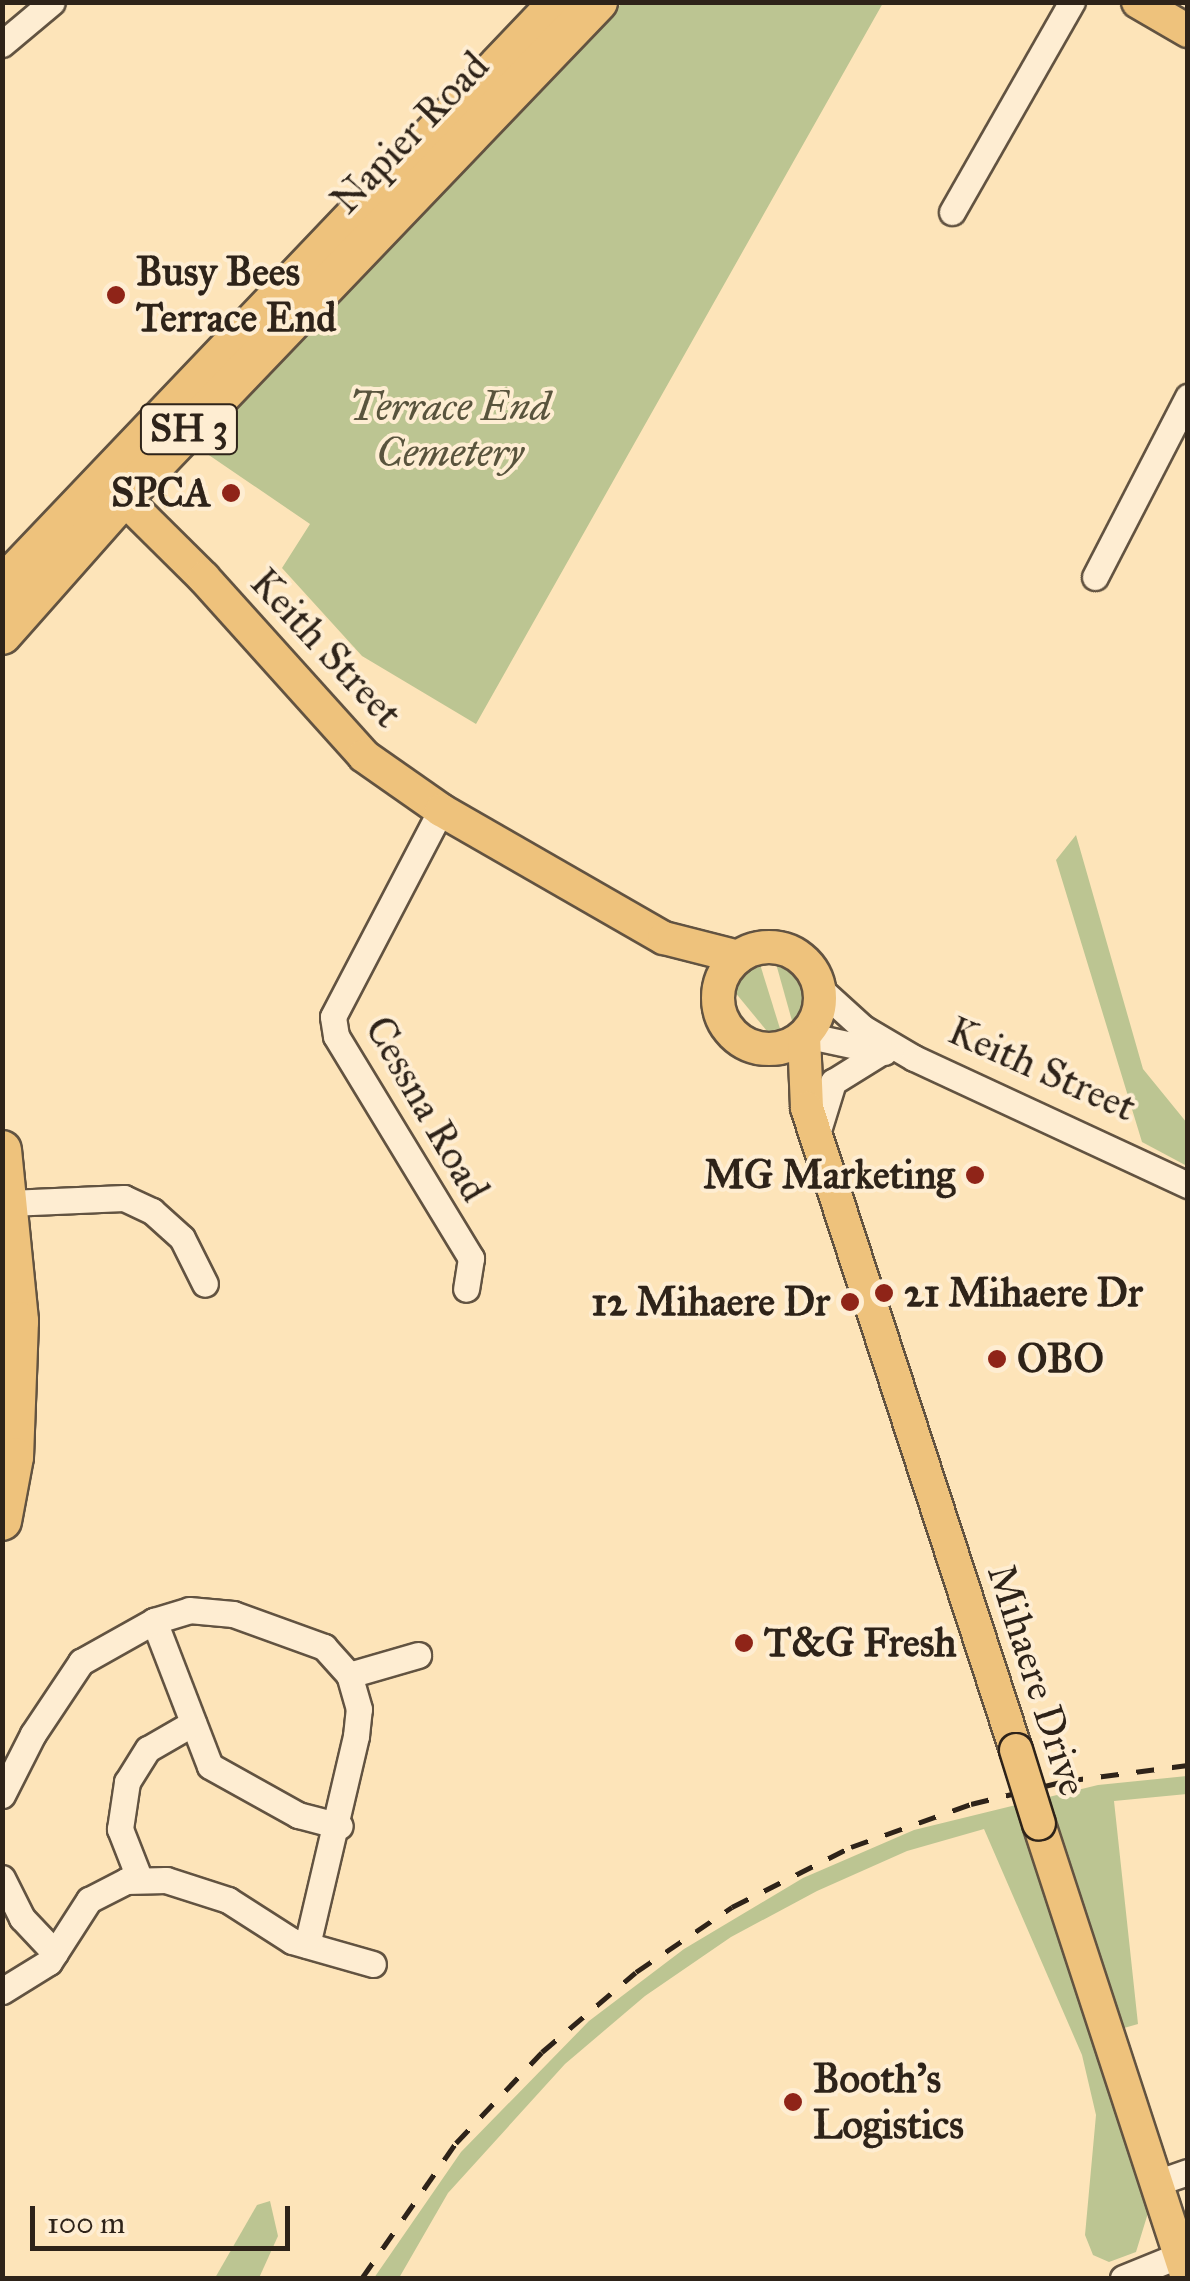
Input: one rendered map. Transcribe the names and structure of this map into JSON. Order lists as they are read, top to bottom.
{
  "streets": {
    "highway": ["Napier Road", "SH 3"],
    "main road": ["Keith Street", "Mihaere Drive"],
    "street": ["Cessna Road"]
  },
  "crossings": [
    ["Napier Road", "Keith Street"],
    ["Keith Street", "Cessna Road"],
    ["Keith Street", "Mihaere Drive"]
  ],
  "parks": ["Terrace End Cemetery"],
  "places": [
    "Busy Bees Terrace End",
    "SPCA",
    "MG Marketing",
    "21 Mihaere Dr",
    "12 Mihaere Dr",
    "OBO",
    "T&G Fresh",
    "Booth's Logistics"
  ],
  "scale_bar": "100 m"
}
